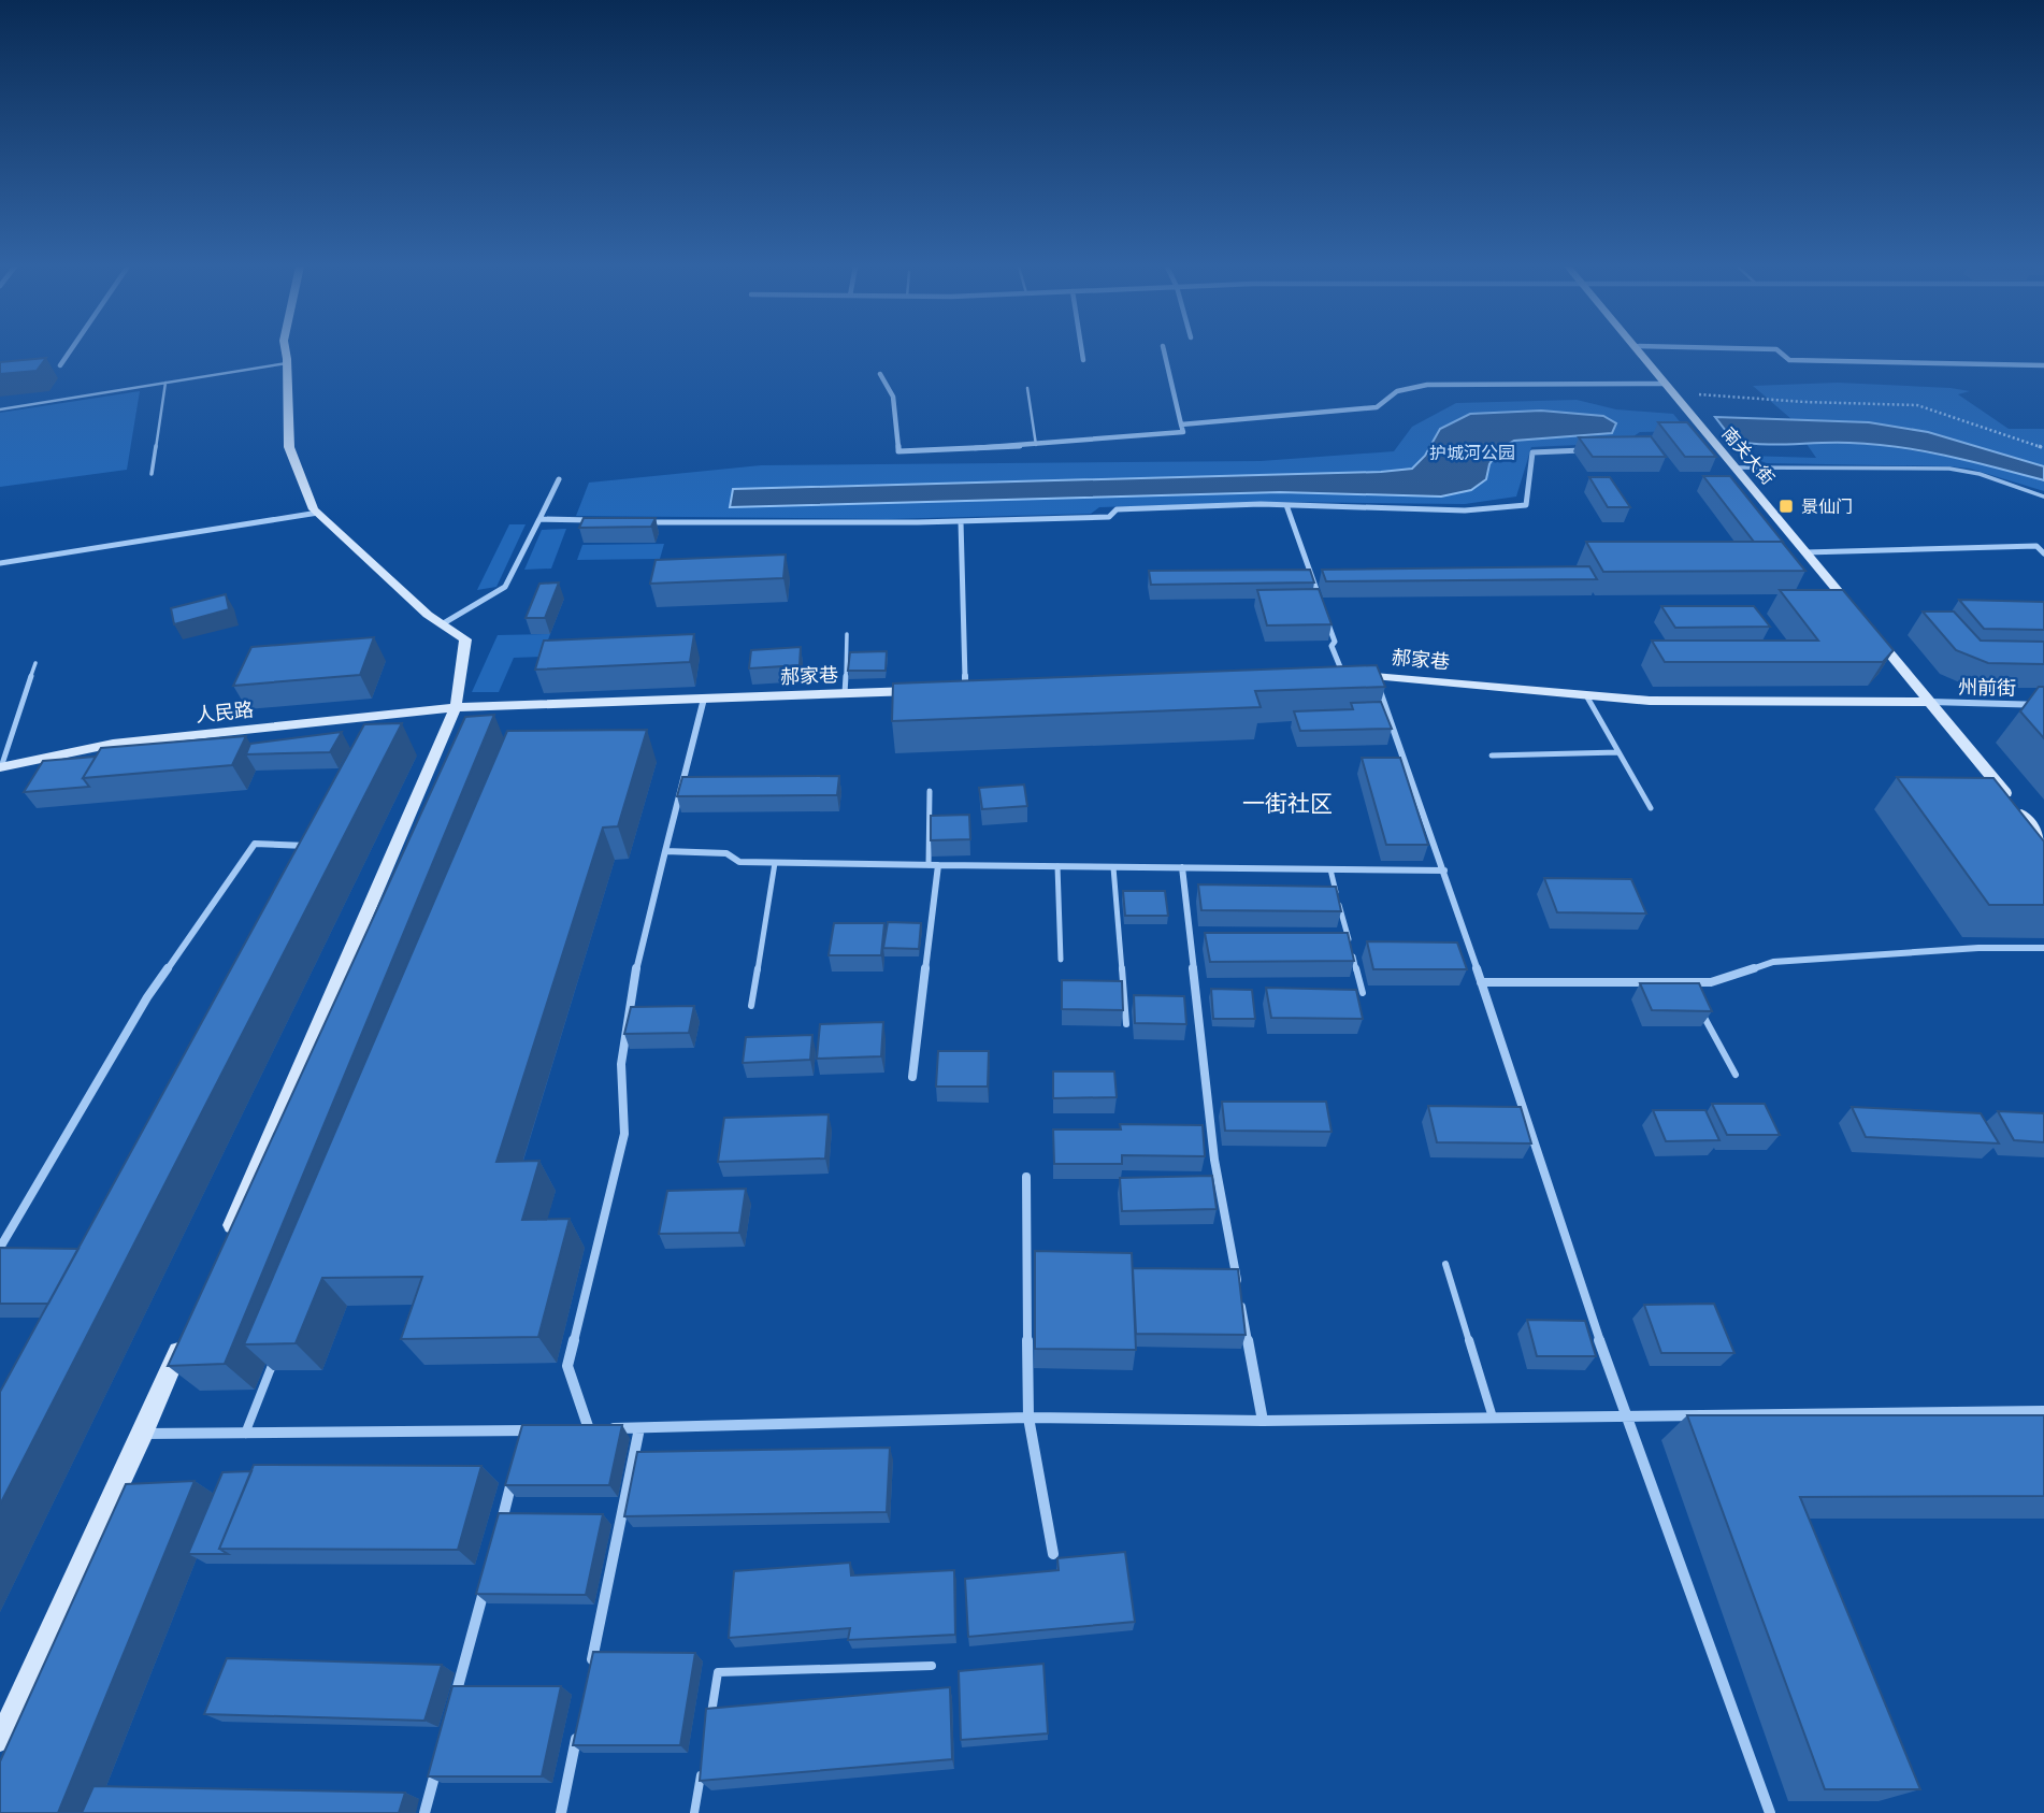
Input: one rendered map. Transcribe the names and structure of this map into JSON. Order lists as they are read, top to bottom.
{
  "streets": {
    "street": [
      "南关大街",
      "郝家巷",
      "州前街",
      "人民路"
    ]
  },
  "crossings": [
    ["郝家巷", "州前街"],
    ["郝家巷", "人民路"]
  ],
  "districts": ["一街社区"],
  "parks": ["护城河公园"],
  "places": {
    "transit": ["景仙门"]
  }
}
